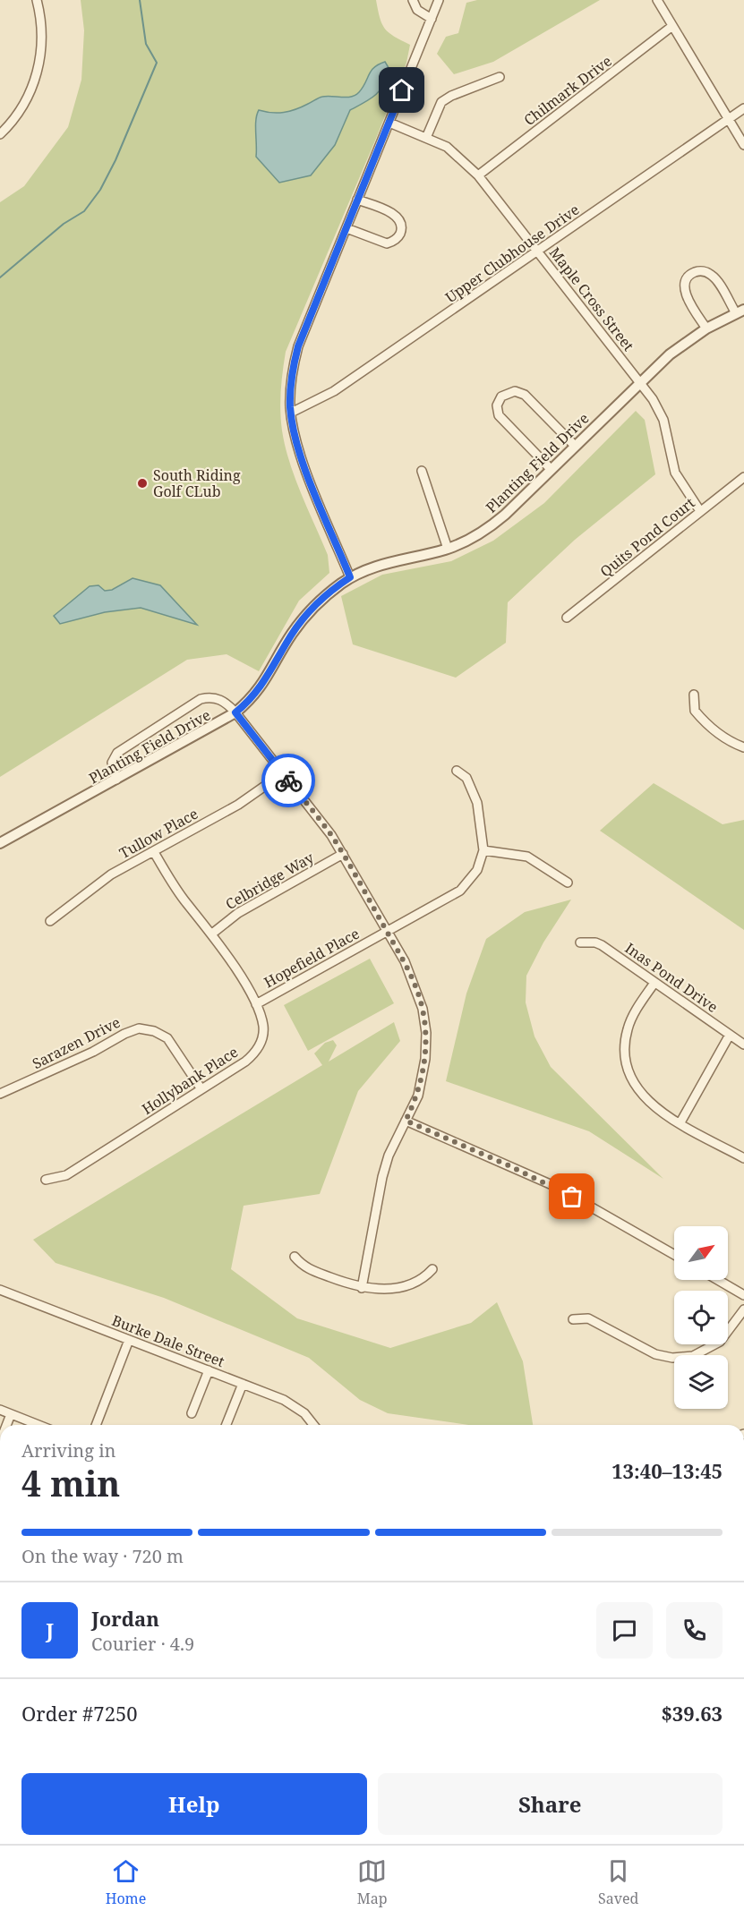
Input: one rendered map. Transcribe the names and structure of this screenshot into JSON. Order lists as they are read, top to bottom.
{
  "streets": {
    "street": [
      "Chilmark Drive",
      "Upper Clubhouse Drive",
      "Maple Cross Street",
      "Planting Field Drive",
      "Quits Pond Court",
      "Tullow Place",
      "Celbridge Way",
      "Hopefield Place",
      "Inas Pond Drive",
      "Sarazen Drive",
      "Hollybank Place",
      "Burke Dale Street"
    ]
  },
  "crossings": [
    ["Chilmark Drive", "Maple Cross Street"],
    ["Upper Clubhouse Drive", "Maple Cross Street"],
    ["Maple Cross Street", "Planting Field Drive"],
    ["Maple Cross Street", "Quits Pond Court"],
    ["Tullow Place", "Hollybank Place"],
    ["Celbridge Way", "Hollybank Place"],
    ["Hopefield Place", "Hollybank Place"],
    ["Sarazen Drive", "Hollybank Place"]
  ],
  "places": ["South Riding Golf CLub"],
  "north": "top right",
  "page": {
    "heading": ["4 min", "Arriving in", "13:40–13:45"],
    "panel": [
      "Jordan",
      "Courier · 4.9",
      "Order #7250",
      "$39.63"
    ],
    "bar": "On the way · 720 m",
    "round": "J",
    "buttons": ["Help", "Share"],
    "tabs": ["Home", "Map", "Saved"]
  }
}
